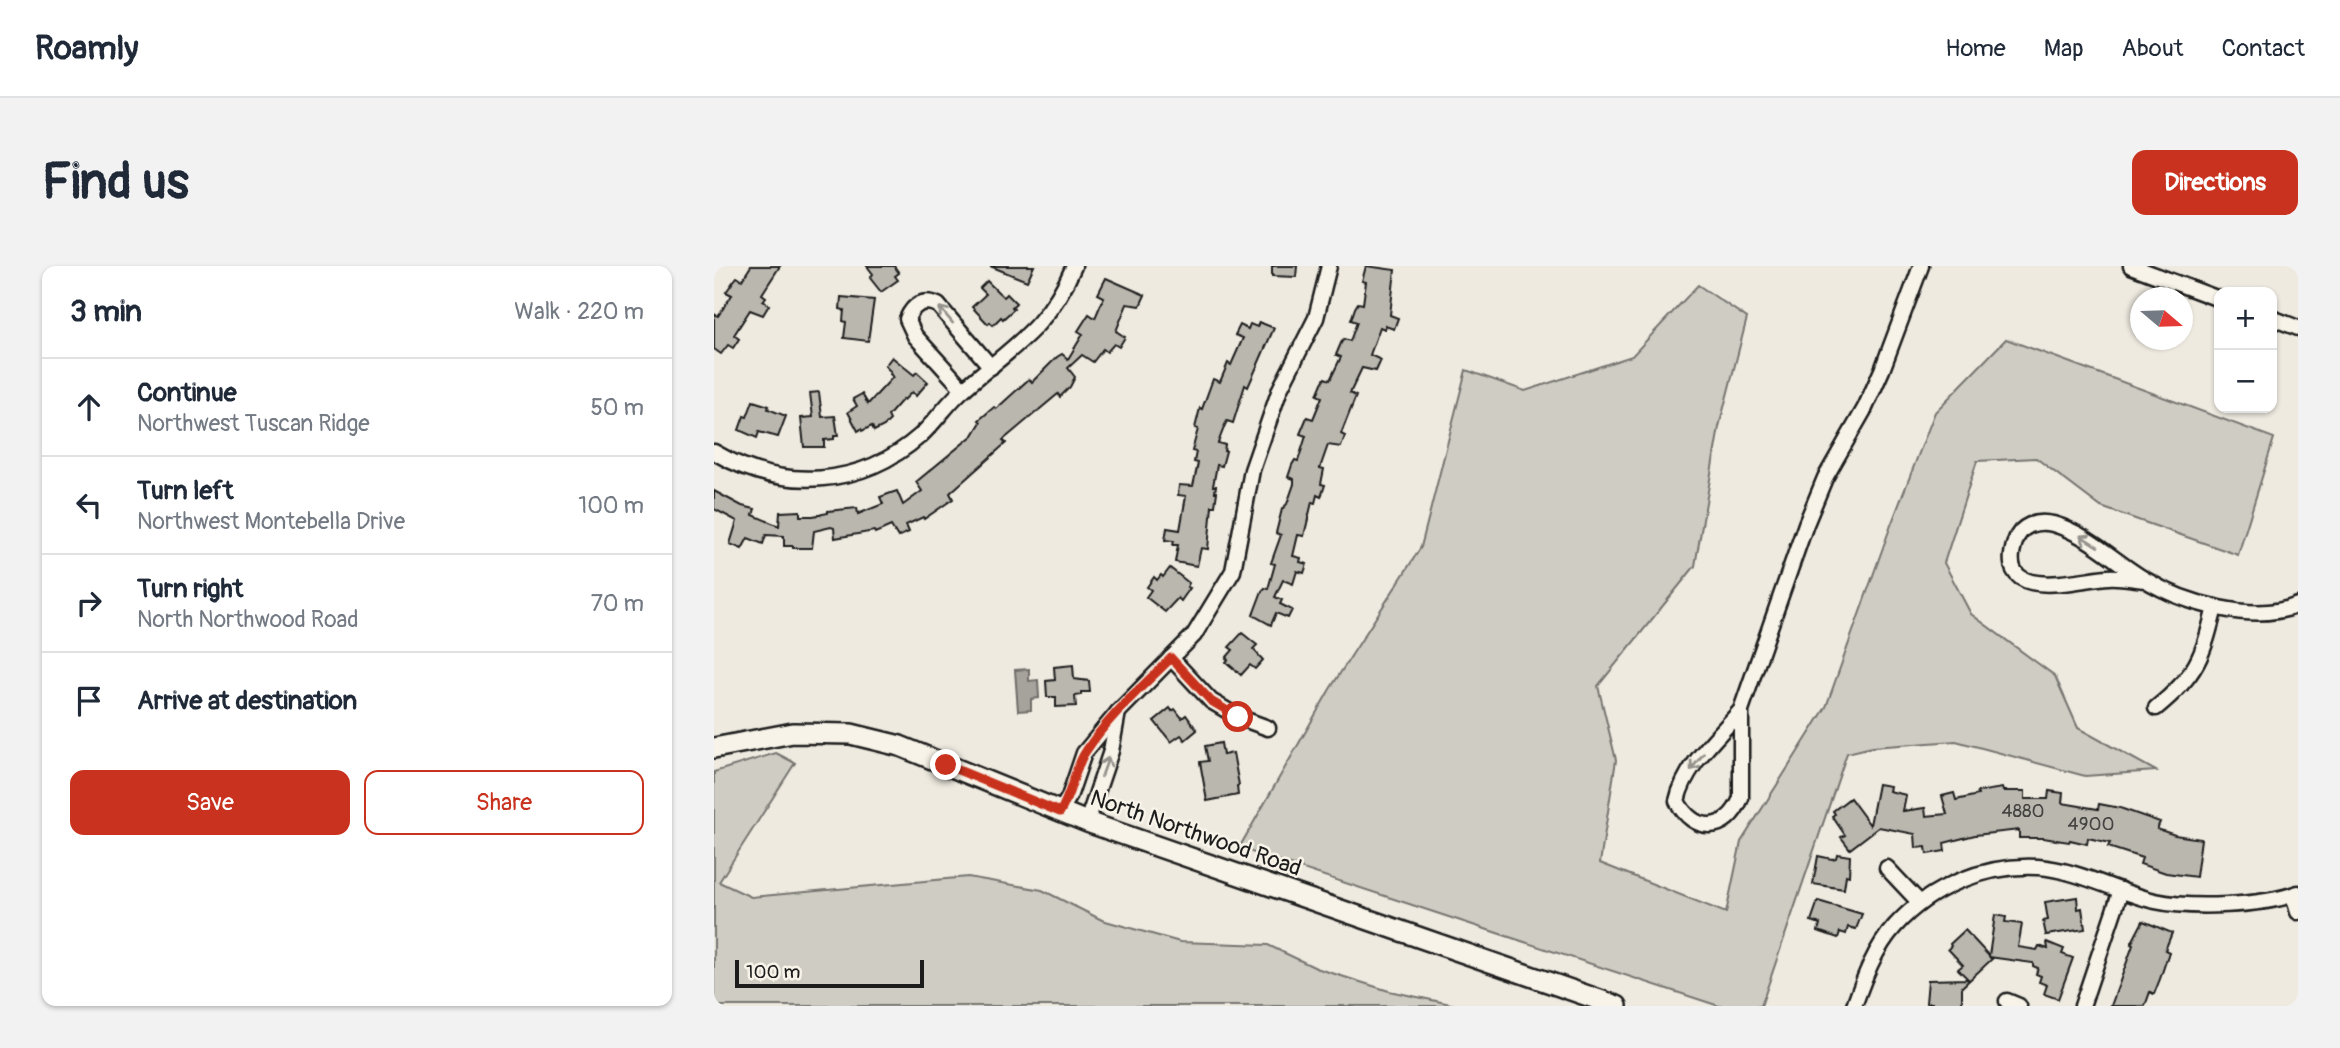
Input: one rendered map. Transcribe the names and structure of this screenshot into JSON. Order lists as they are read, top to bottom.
{
  "streets": {
    "street": ["North Northwood Road"]
  },
  "house_numbers": ["4880", "4900"],
  "scale_bar": "100 m",
  "north": "right",
  "page": {
    "header": "Roamly",
    "nav": [
      "Home",
      "Map",
      "About",
      "Contact"
    ],
    "buttons": [
      "Directions",
      ["Save", "Share"]
    ],
    "title": "Find us",
    "heading": ["3 min", "Walk · 220 m"],
    "map_buttons": ["+", "−"],
    "list": [
      ["Continue", "Northwest Tuscan Ridge", "50 m"],
      ["Turn left", "Northwest Montebella Drive", "100 m"],
      ["Turn right", "North Northwood Road", "70 m"],
      "Arrive at destination"
    ],
    "scale": "100 m"
  }
}
